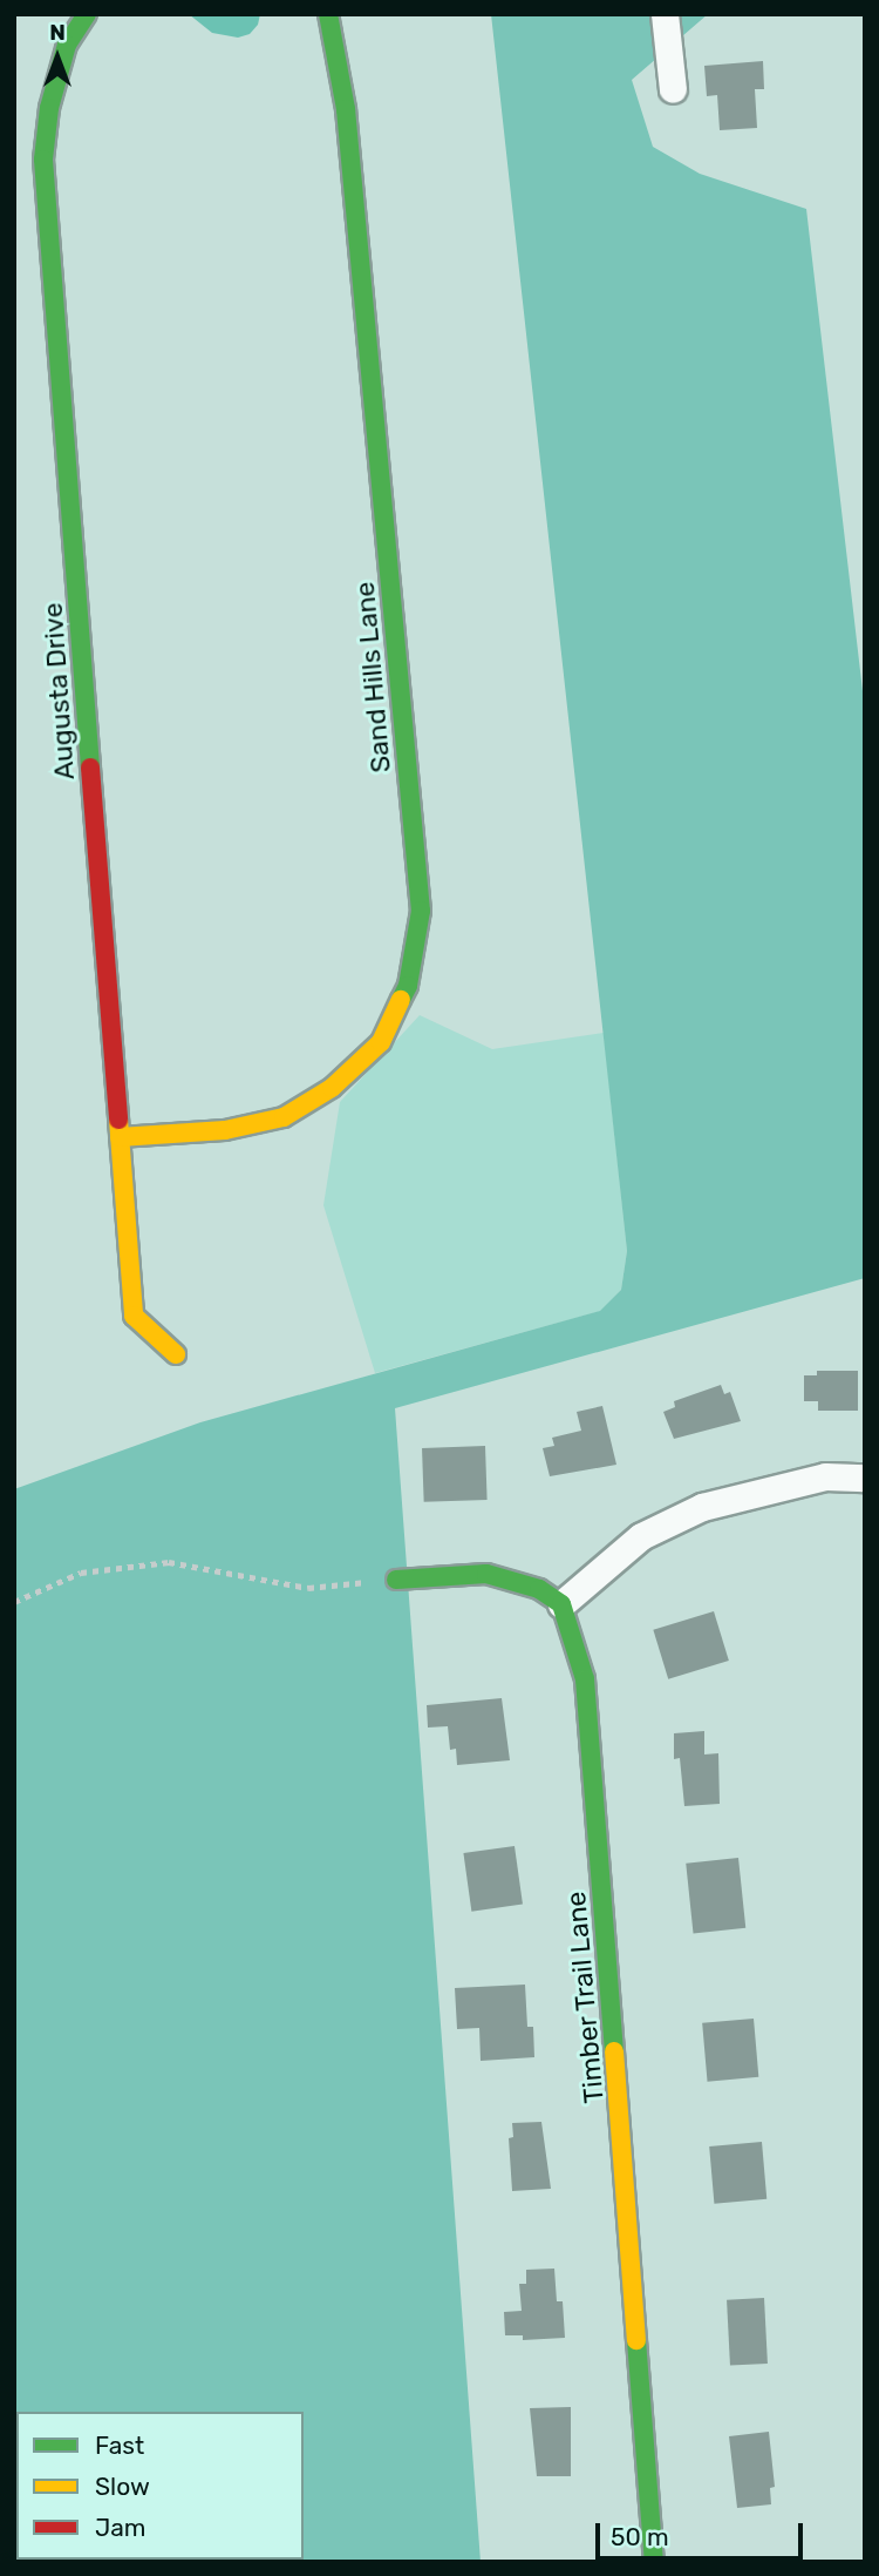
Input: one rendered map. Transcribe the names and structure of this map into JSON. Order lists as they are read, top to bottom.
{
  "streets": {
    "street": ["Sand Hills Lane", "Augusta Drive", "Timber Trail Lane"]
  },
  "crossings": [
    ["Sand Hills Lane", "Augusta Drive"]
  ],
  "legend": ["Fast", "Slow", "Jam"],
  "scale_bar": "50 m",
  "north": "top"
}
